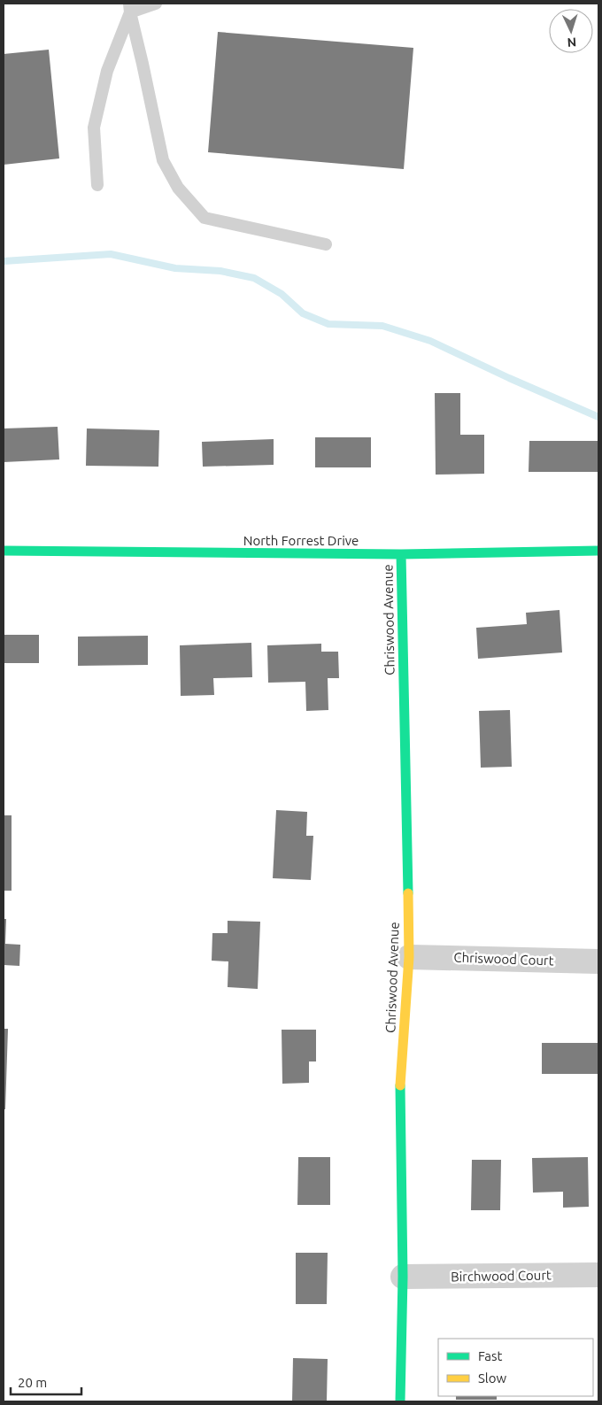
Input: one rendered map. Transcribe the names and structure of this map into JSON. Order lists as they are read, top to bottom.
{
  "streets": {
    "street": [
      "North Forrest Drive",
      "Chriswood Avenue",
      "Chriswood Court",
      "Birchwood Court"
    ]
  },
  "crossings": [
    ["North Forrest Drive", "Chriswood Avenue"],
    ["Chriswood Avenue", "Chriswood Court"],
    ["Chriswood Avenue", "Birchwood Court"]
  ],
  "legend": ["Fast", "Slow"],
  "scale_bar": "20 m",
  "north": "bottom"
}
